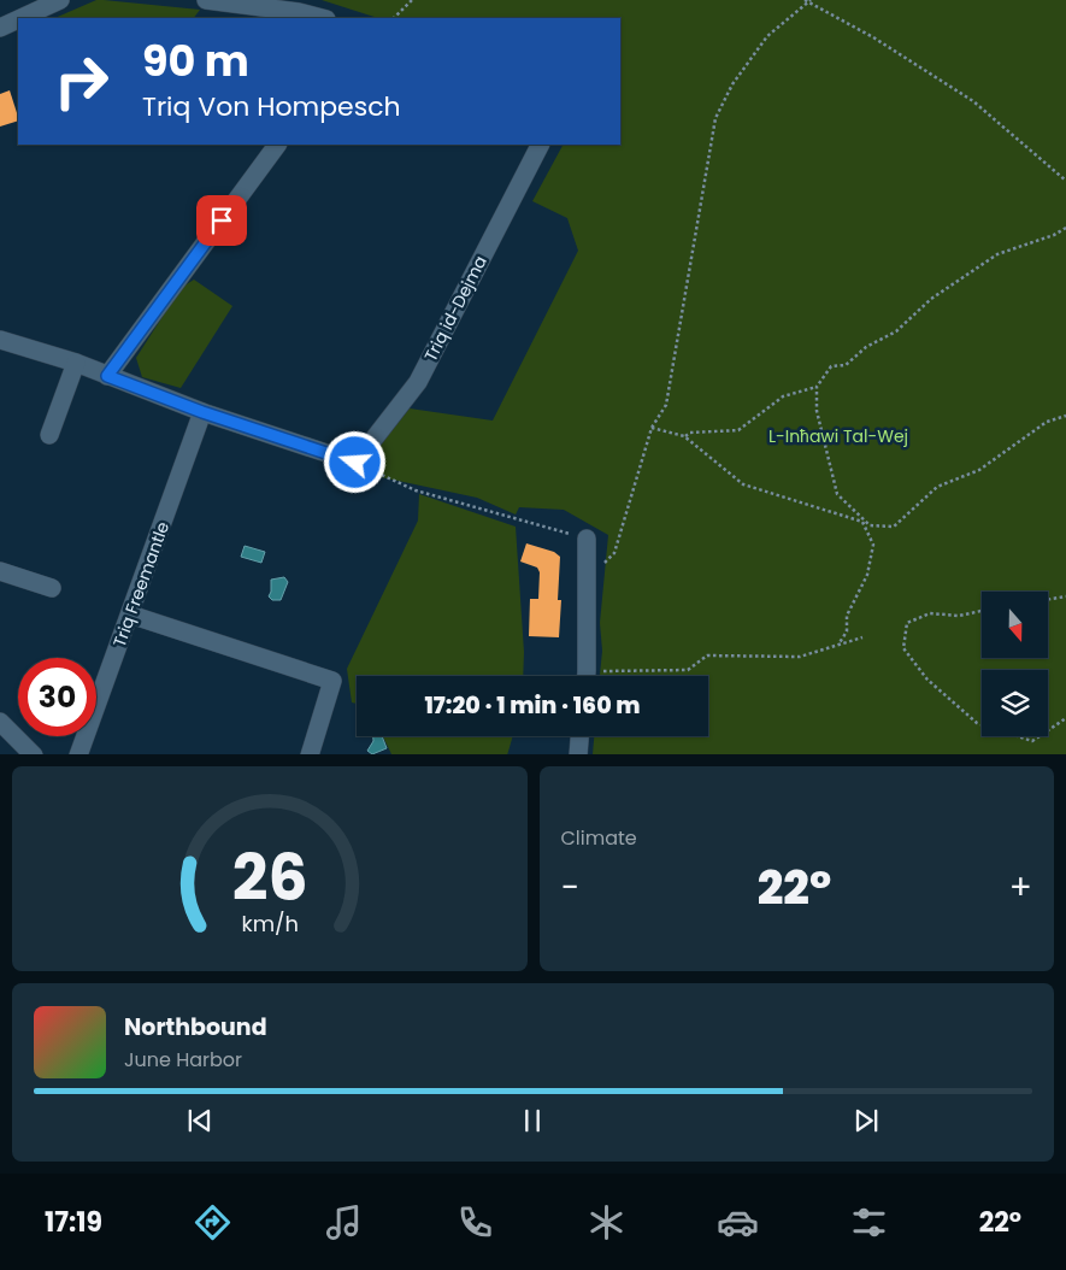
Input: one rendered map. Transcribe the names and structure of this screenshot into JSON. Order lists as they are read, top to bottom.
{
  "streets": {
    "street": ["Triq id-Dejma", "Triq Freemantle"]
  },
  "parks": ["L-Inħawi Tal-Wej"],
  "north": "bottom",
  "page": {
    "turn": ["90 m", "Triq Von Hompesch"],
    "limit": "30",
    "trip": "17:20 · 1 min · 160 m",
    "tile": "Climate",
    "heat": ["−", "22°", "+"],
    "song": ["Northbound", "June Harbor"],
    "tabs": ["17:19", "22°"],
    "gauge": ["26", "km/h"]
  }
}
